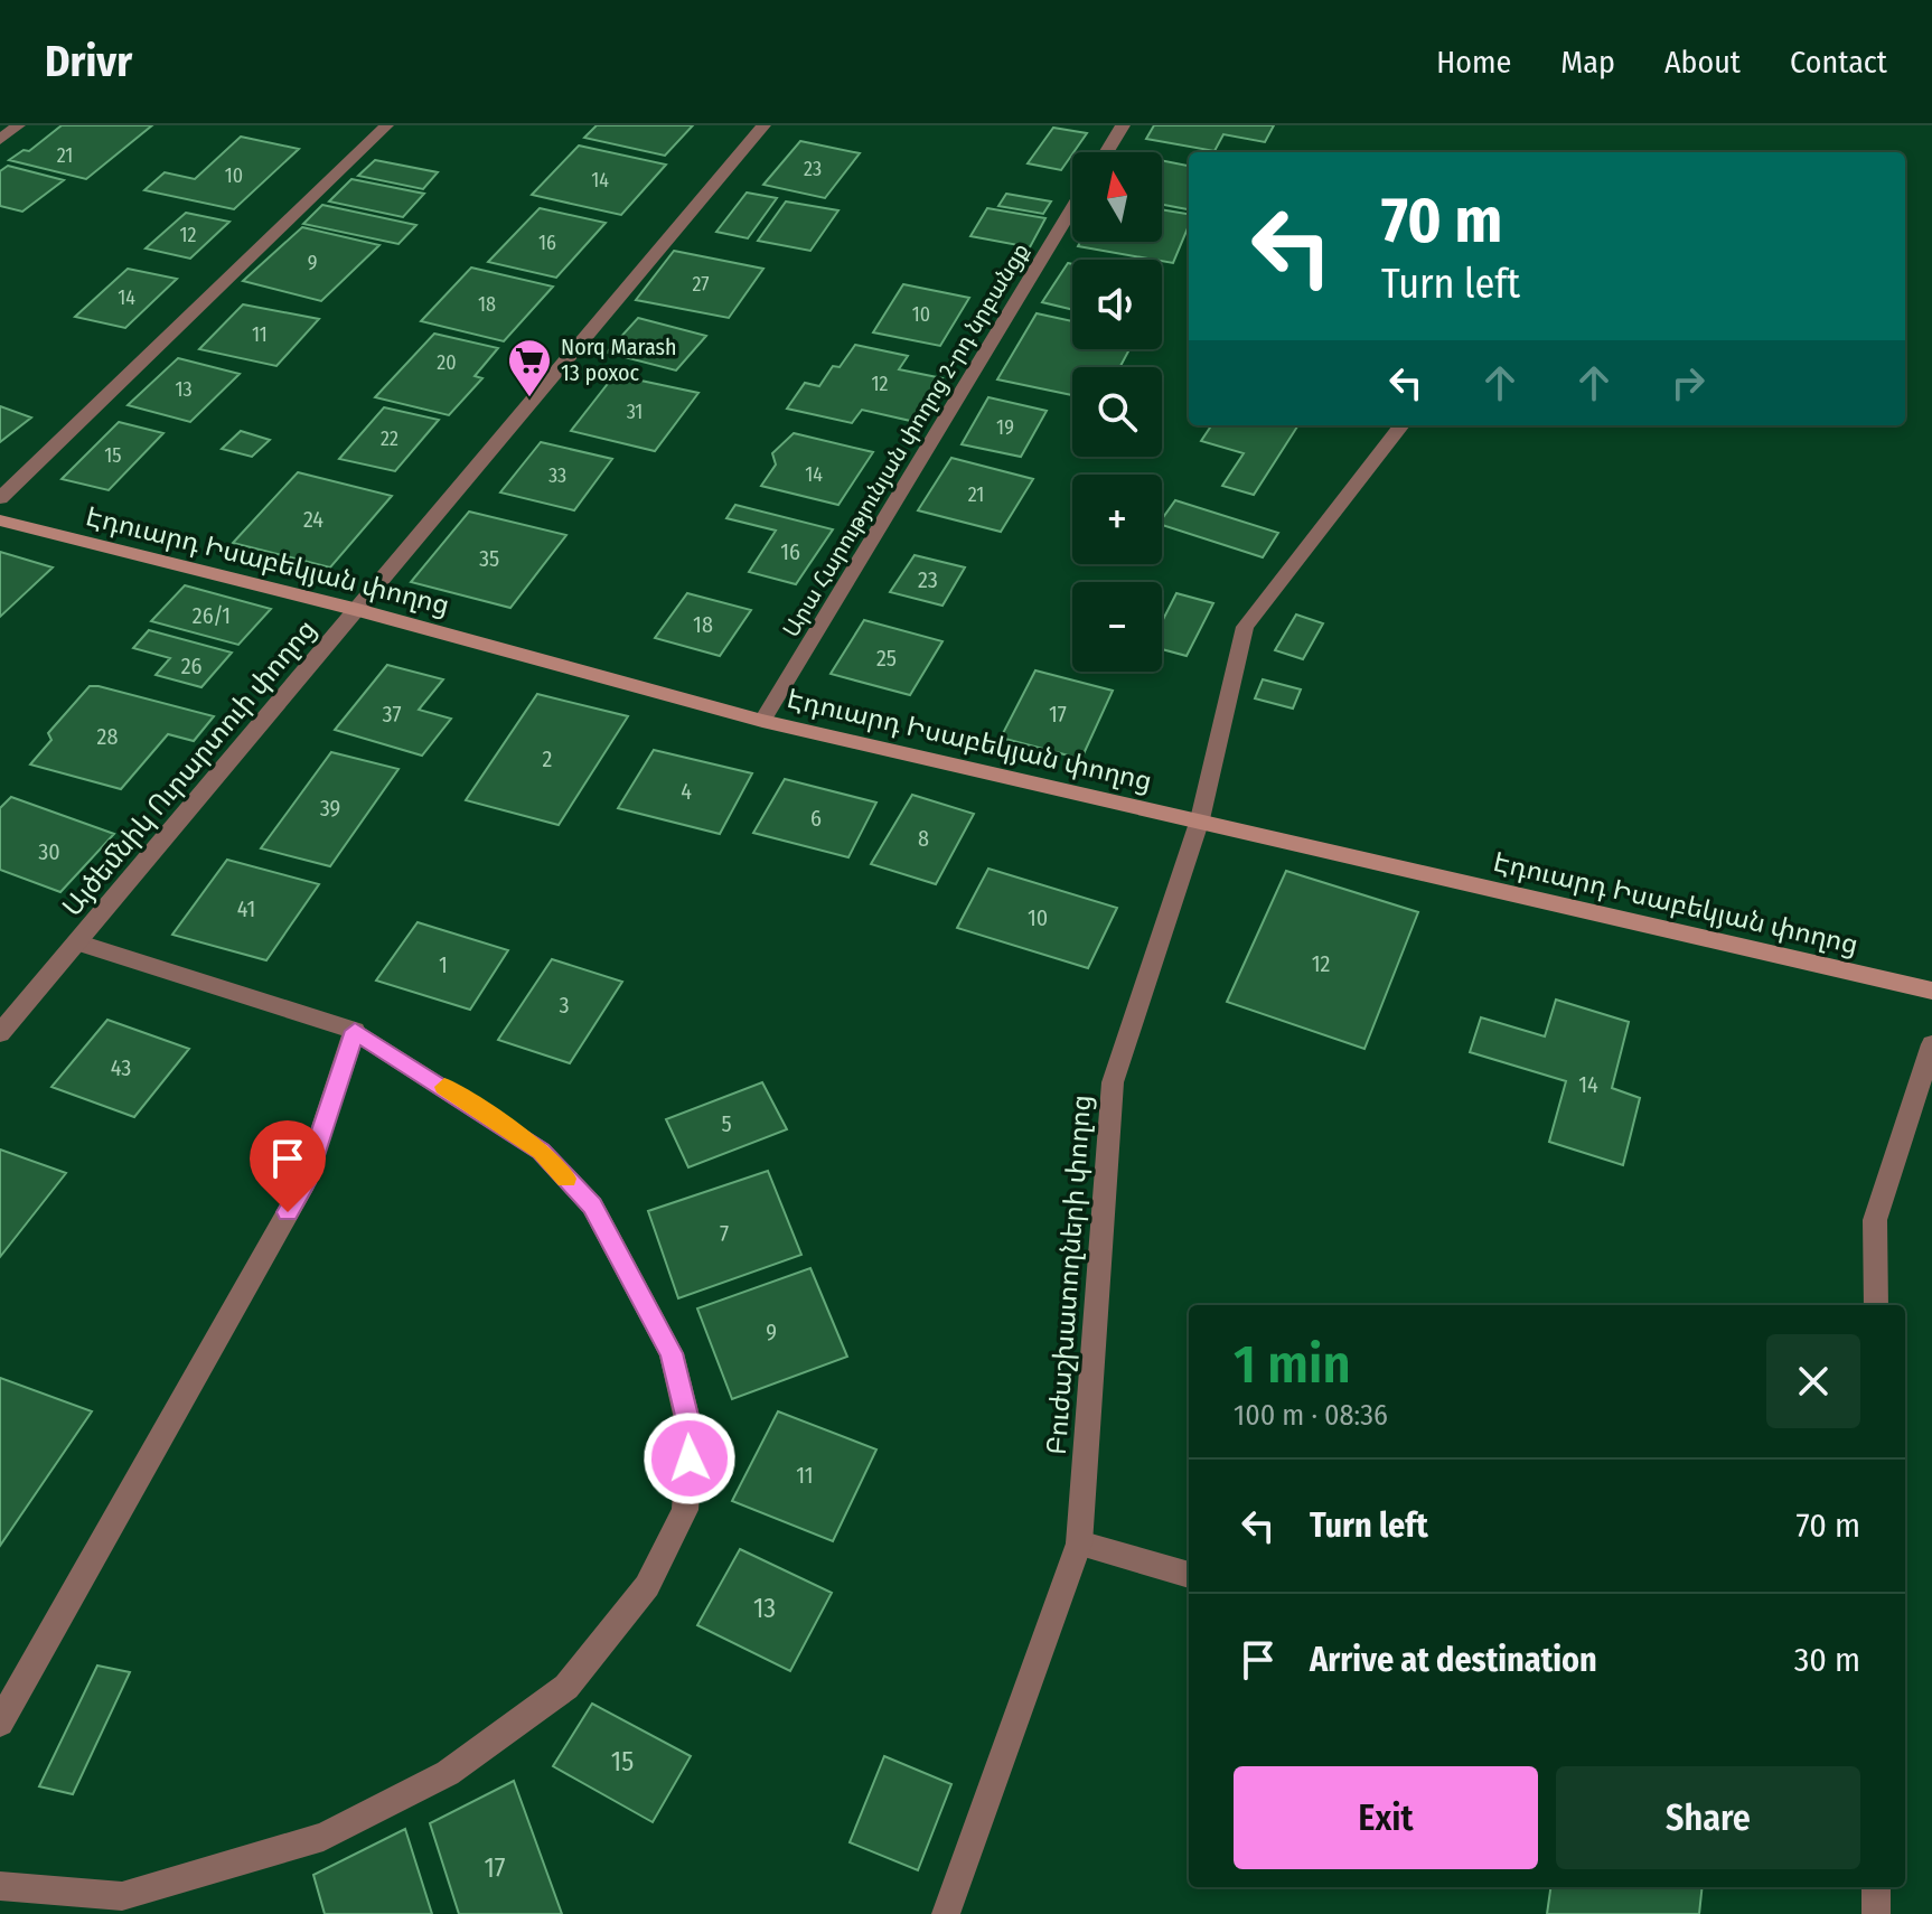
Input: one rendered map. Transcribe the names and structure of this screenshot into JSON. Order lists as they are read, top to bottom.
{
  "streets": {
    "main road": ["Էդուարդ Իսաբեկյան փողոց"],
    "street": ["Արա Հարությունյան փողոց 2-րդ նրբանցք", "Այծեմնիկ Ուրարտուի փողոց", "Բուժաշխատողների փողոց"]
  },
  "crossings": [
    ["Արա Հարությունյան փողոց 2-րդ նրբանցք", "Էդուարդ Իսաբեկյան փողոց"],
    ["Էդուարդ Իսաբեկյան փողոց", "Այծեմնիկ Ուրարտուի փողոց"],
    ["Էդուարդ Իսաբեկյան փողոց", "Բուժաշխատողների փողոց"]
  ],
  "places": {
    "supermarket": ["Norq Marash 13 poxoc"]
  },
  "house_numbers": [
    "21",
    "23",
    "10",
    "14",
    "12",
    "16",
    "9",
    "27",
    "14",
    "18",
    "10",
    "11",
    "20",
    "12",
    "13",
    "31",
    "19",
    "22",
    "15",
    "14",
    "33",
    "21",
    "24",
    "16",
    "35",
    "23",
    "26/1",
    "18",
    "25",
    "26",
    "37",
    "17",
    "28",
    "2",
    "4",
    "39",
    "6",
    "8",
    "30",
    "41",
    "10",
    "12",
    "1",
    "3",
    "43",
    "14",
    "5",
    "7",
    "9",
    "11",
    "13",
    "15",
    "17"
  ],
  "north": "top",
  "page": {
    "header": "Drivr",
    "nav": [
      "Home",
      "Map",
      "About",
      "Contact"
    ],
    "map_buttons": ["+", "−"],
    "turn": ["70 m", "Turn left"],
    "heading": ["1 min", "100 m · 08:36"],
    "list": [
      {
        "name": "Turn left",
        "value": "70 m"
      },
      {
        "name": "Arrive at destination",
        "value": "30 m"
      }
    ],
    "buttons": ["Exit", "Share"]
  }
}
